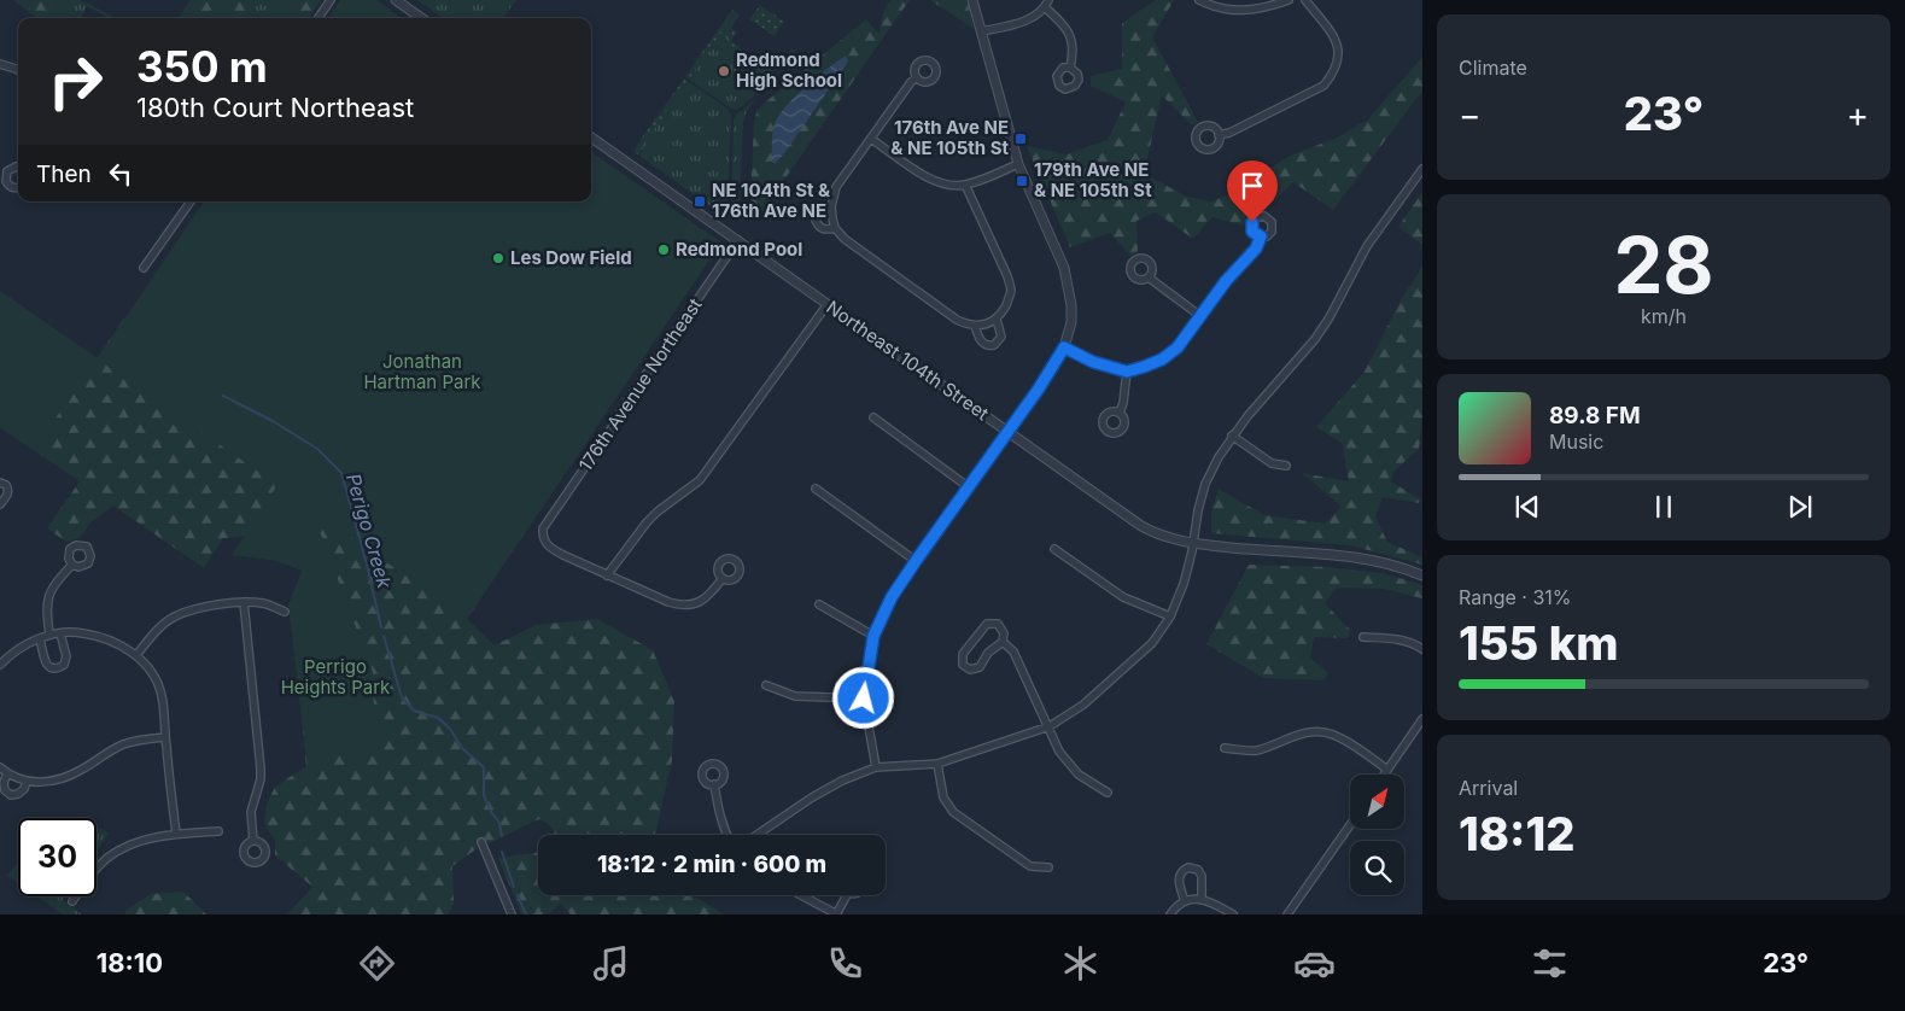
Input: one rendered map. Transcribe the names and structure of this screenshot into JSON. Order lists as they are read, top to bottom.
{
  "streets": {
    "street": ["Northeast 104th Street", "176th Avenue Northeast"]
  },
  "crossings": [
    ["Northeast 104th Street", "176th Avenue Northeast"]
  ],
  "water": ["Perigo Creek"],
  "parks": ["Jonathan Hartman Park", "Perrigo Heights Park"],
  "places": {
    "other": ["Redmond High School", "Redmond Pool", "Les Dow Field"],
    "transit": ["176th Ave NE & NE 105th St", "179th Ave NE & NE 105th St", "NE 104th St & 176th Ave NE"]
  },
  "north": "top right",
  "page": {
    "tile": [
      "Climate",
      ["28", "km/h"],
      ["Range · 31%", "155 km"],
      ["Arrival", "18:12"]
    ],
    "turn": ["350 m", "180th Court Northeast"],
    "heat": ["−", "23°", "+"],
    "then": "Then",
    "song": ["89.8 FM", "Music"],
    "limit": "30",
    "trip": "18:12 · 2 min · 600 m",
    "tabs": ["18:10", "23°"]
  }
}
